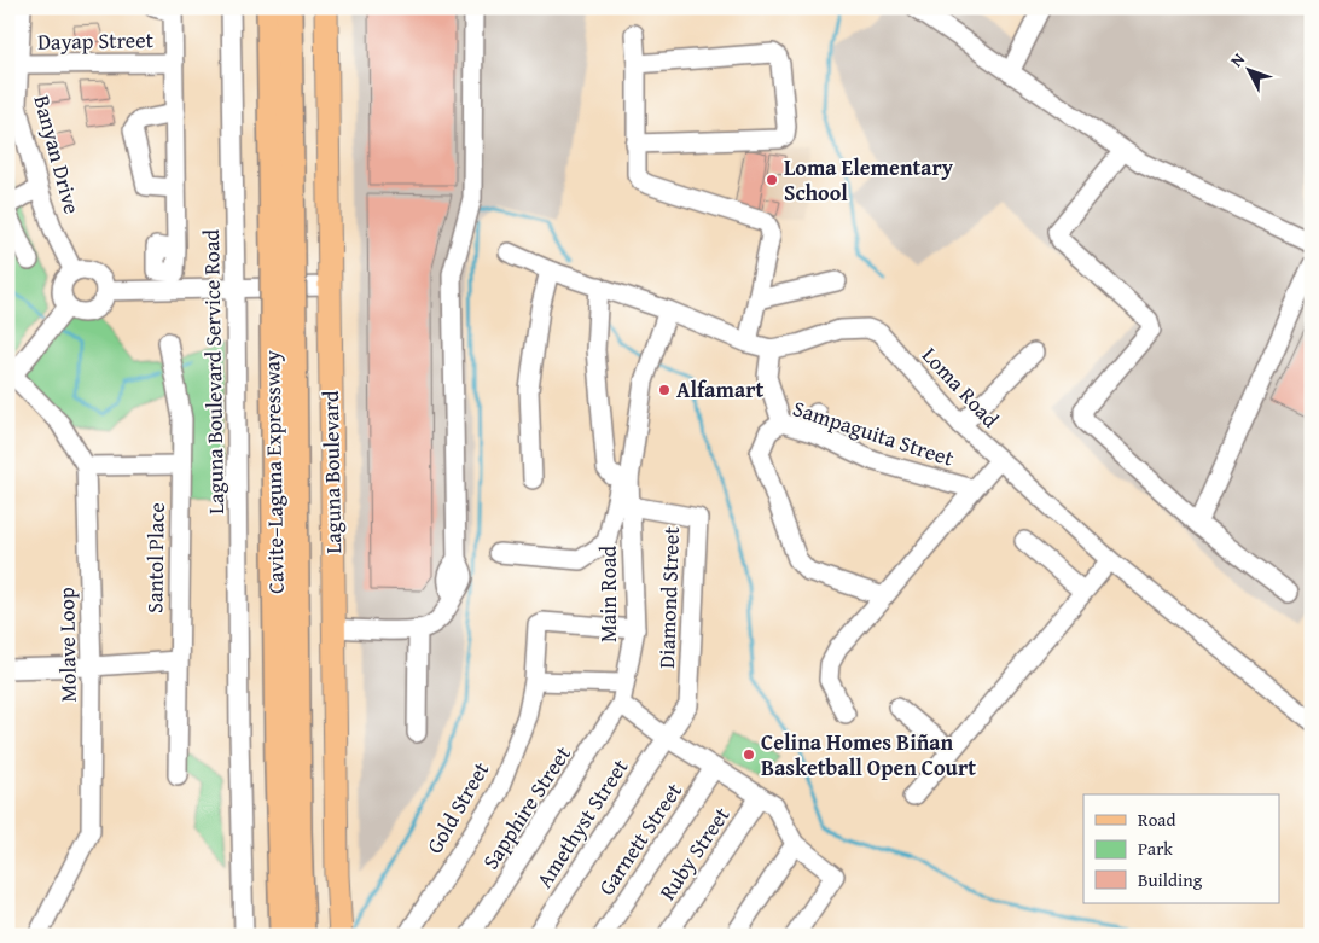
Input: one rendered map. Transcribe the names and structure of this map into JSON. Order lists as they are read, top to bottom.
{
  "streets": {
    "highway": ["Cavite–Laguna Expressway"],
    "main road": ["Laguna Boulevard"],
    "street": [
      "Dayap Street",
      "Banyan Drive",
      "Laguna Boulevard Service Road",
      "Loma Road",
      "Sampaguita Street",
      "Santol Place",
      "Main Road",
      "Diamond Street",
      "Molave Loop",
      "Gold Street",
      "Sapphire Street",
      "Amethyst Street",
      "Garnett Street",
      "Ruby Street"
    ]
  },
  "crossings": [
    ["Dayap Street", "Banyan Drive"],
    ["Loma Road", "Sampaguita Street"],
    ["Main Road", "Diamond Street"],
    ["Main Road", "Gold Street"],
    ["Main Road", "Sapphire Street"],
    ["Diamond Street", "Amethyst Street"]
  ],
  "places": ["Loma Elementary School", "Alfamart", "Celina Homes Biñan Basketball Open Court"],
  "legend": ["Road", "Park", "Building"],
  "north": "top left"
}
